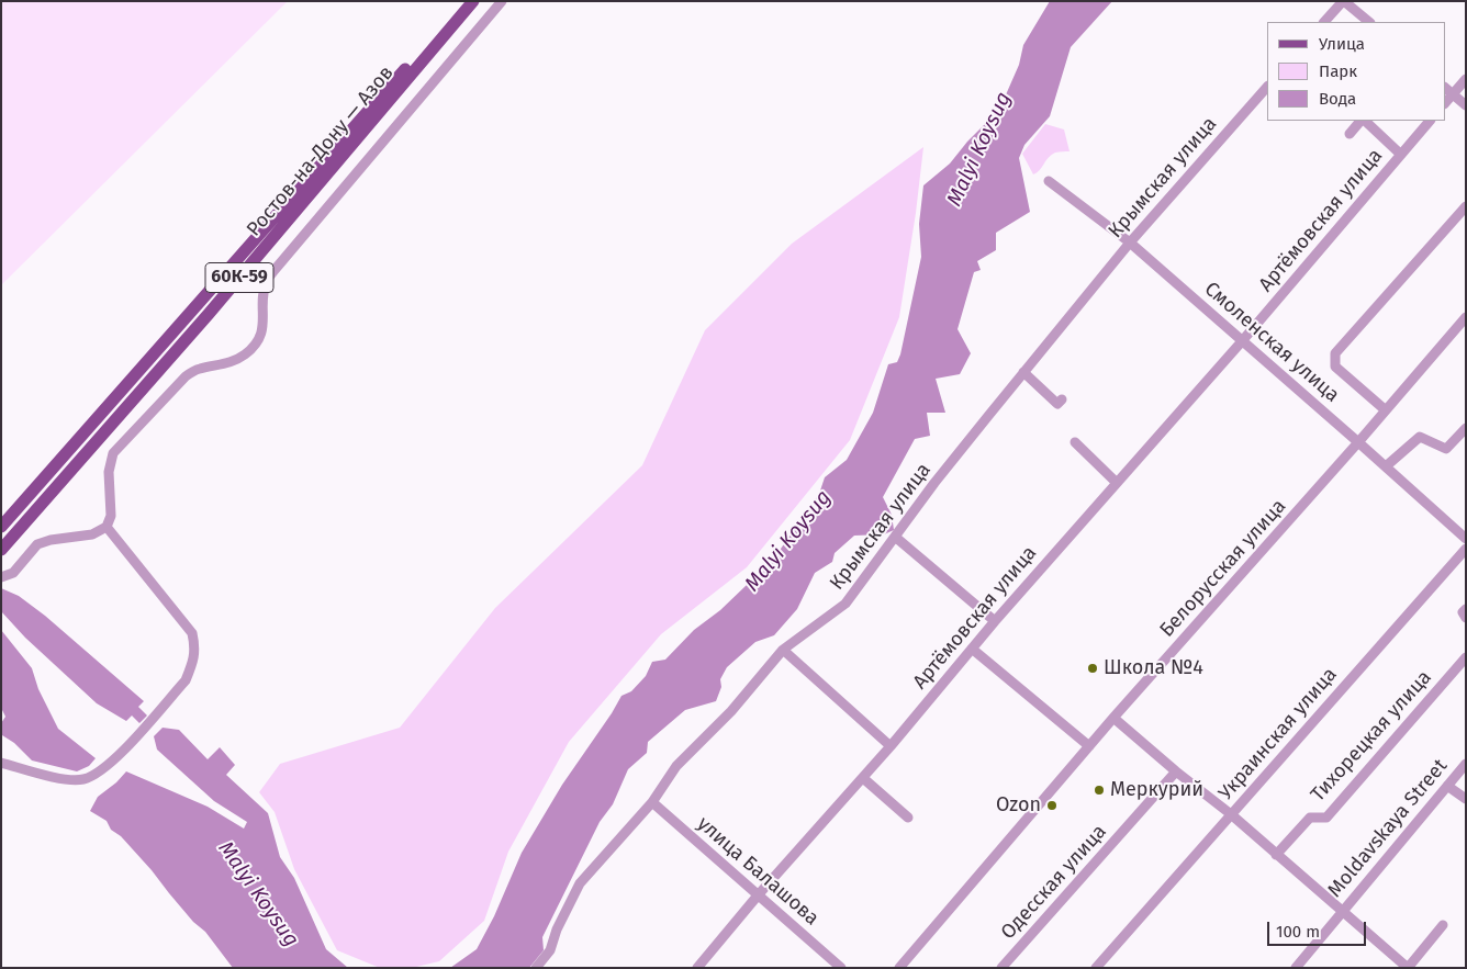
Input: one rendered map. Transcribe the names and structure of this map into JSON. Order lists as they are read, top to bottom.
{
  "streets": {
    "main road": ["Ростов-на-Дону — Азов", "60К-59"],
    "street": [
      "Крымская улица",
      "Артёмовская улица",
      "Смоленская улица",
      "Белорусская улица",
      "Украинская улица",
      "Тихорецкая улица",
      "Moldavskaya Street",
      "улица Балашова",
      "Одесская улица"
    ]
  },
  "crossings": [
    ["Крымская улица", "Смоленская улица"],
    ["Крымская улица", "улица Балашова"],
    ["Артёмовская улица", "Смоленская улица"],
    ["Артёмовская улица", "улица Балашова"],
    ["Смоленская улица", "Белорусская улица"]
  ],
  "water": ["Malyi Koysug"],
  "places": ["Школа №4", "Меркурий", "Ozon"],
  "legend": ["Улица", "Парк", "Вода"],
  "scale_bar": "100 m"
}
